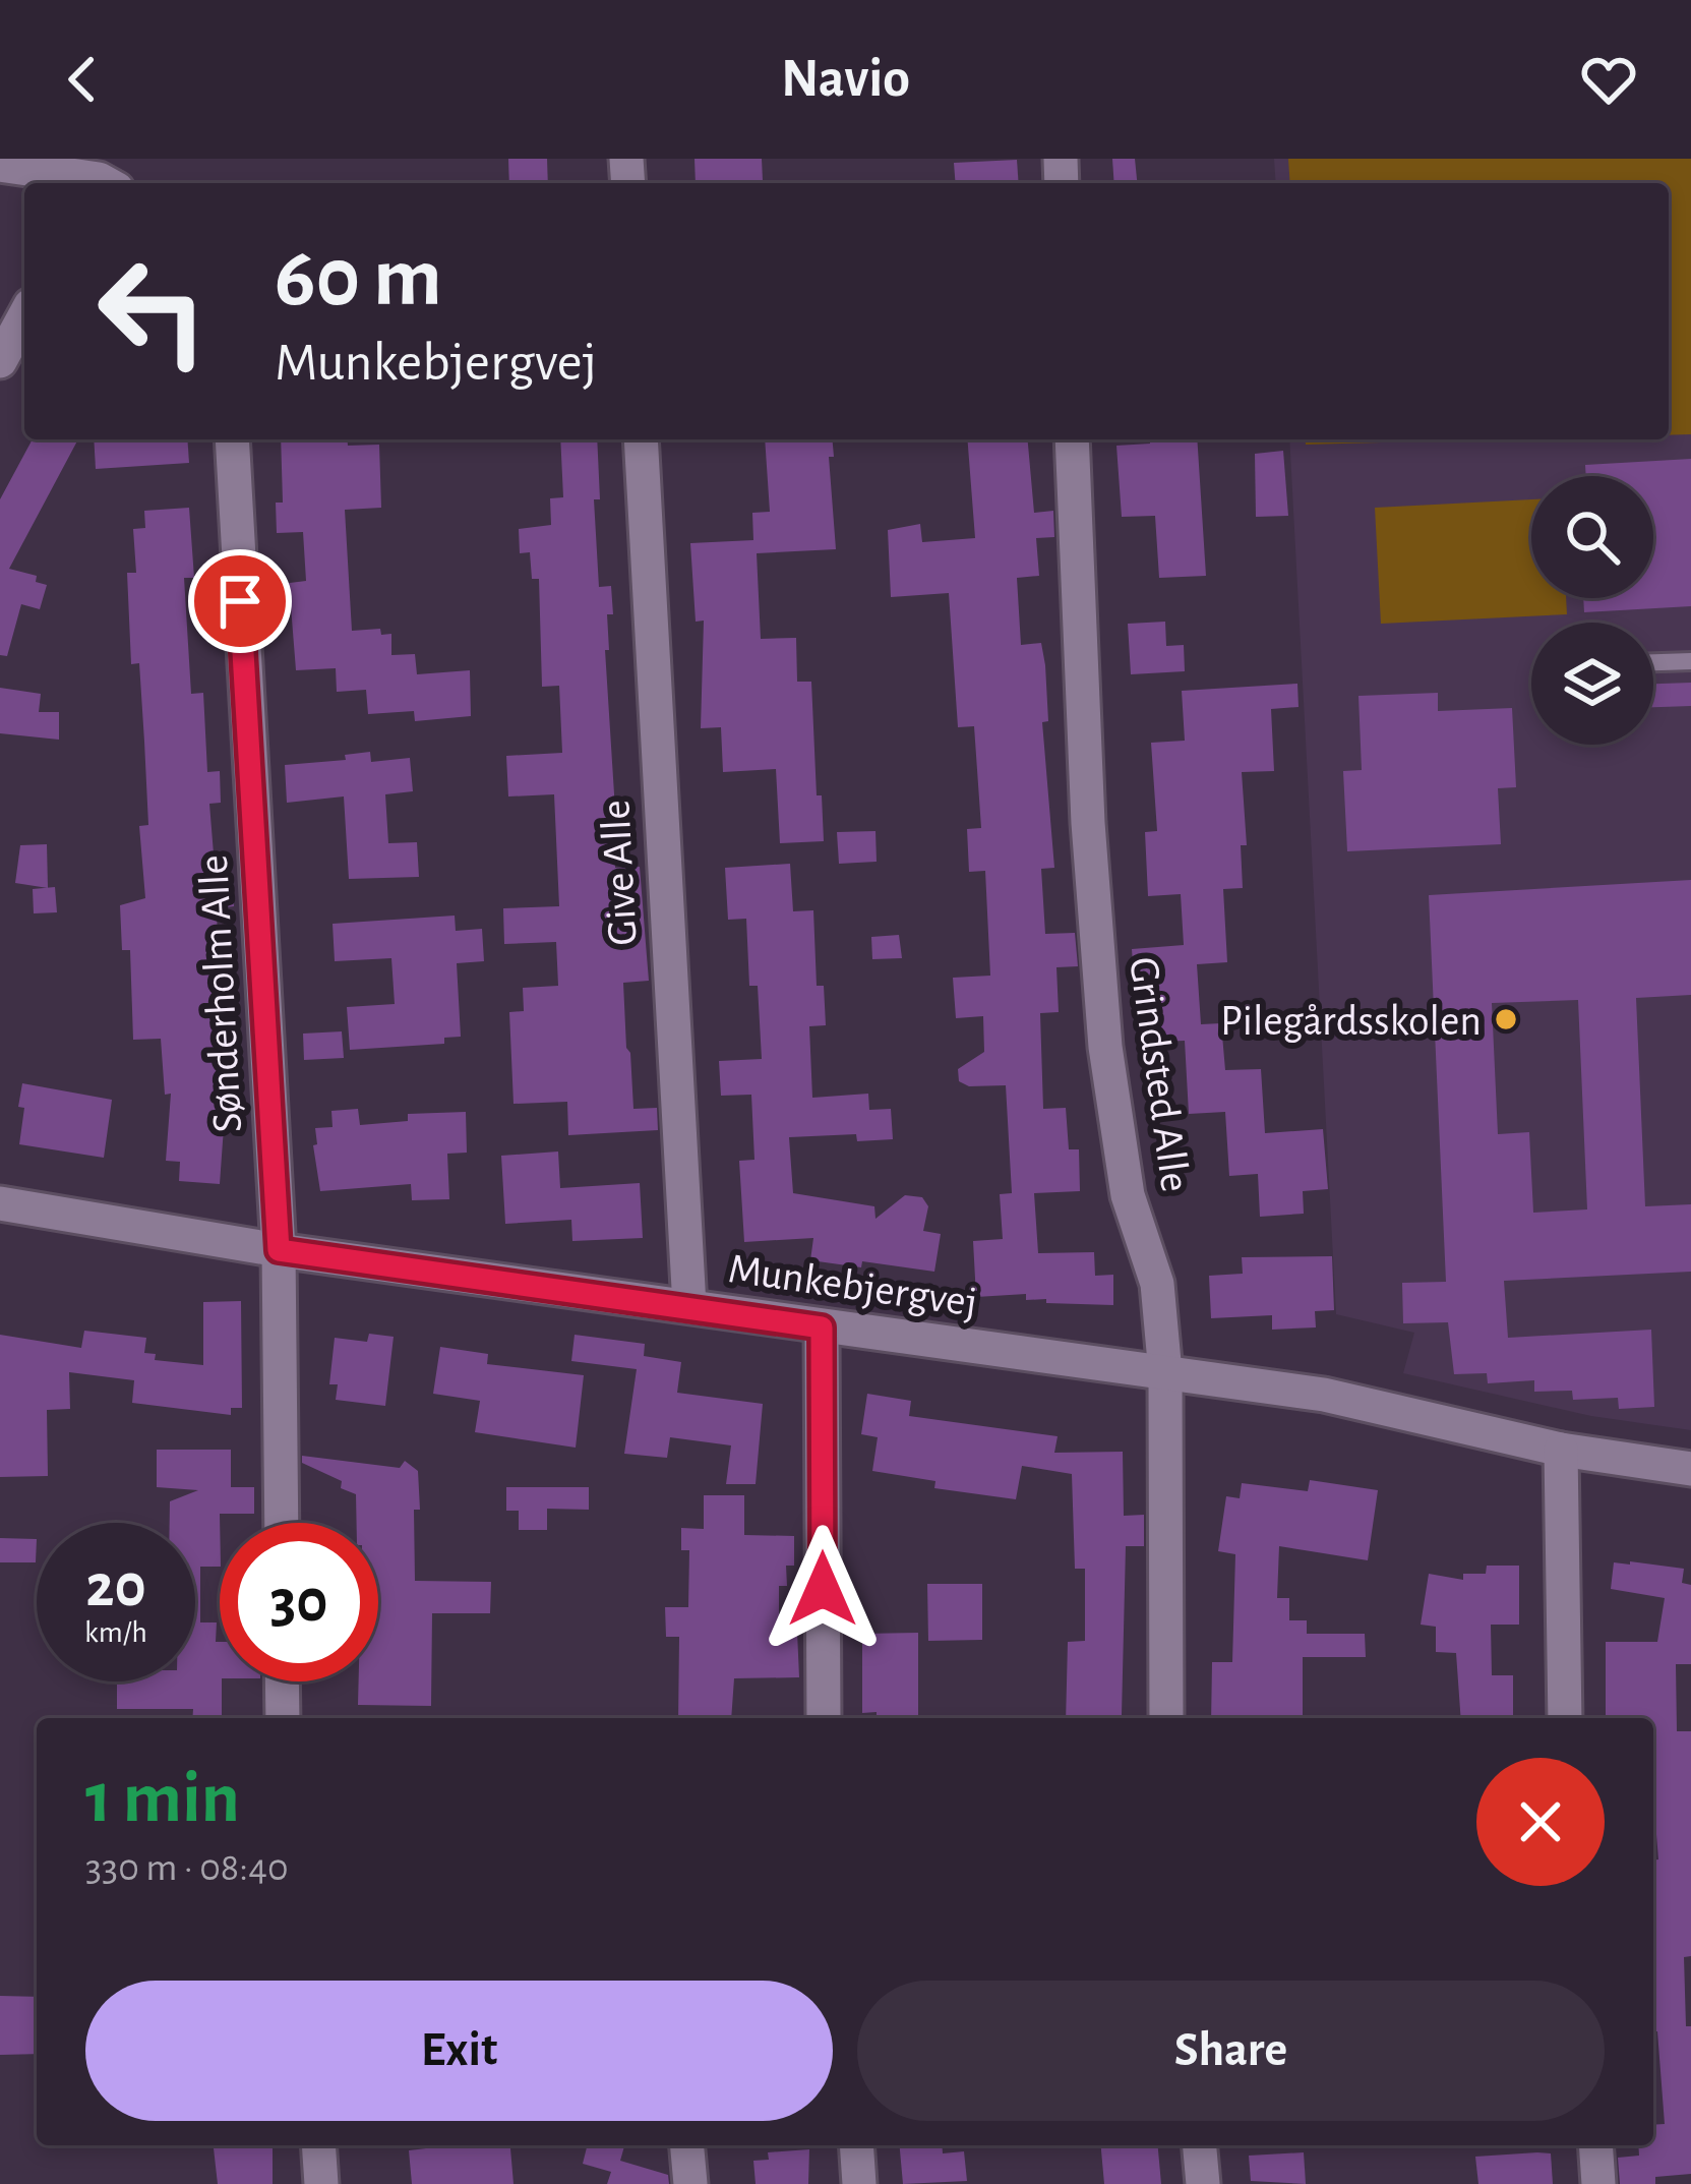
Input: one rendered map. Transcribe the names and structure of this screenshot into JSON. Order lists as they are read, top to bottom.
{
  "streets": {
    "street": [
      "Give Alle",
      "Sønderholm Alle",
      "Grindsted Alle",
      "Munkebjergvej"
    ]
  },
  "crossings": [
    ["Give Alle", "Munkebjergvej"],
    ["Sønderholm Alle", "Munkebjergvej"],
    ["Grindsted Alle", "Munkebjergvej"]
  ],
  "places": ["Pilegårdsskolen"],
  "page": {
    "header": "Navio",
    "turn": ["60 m", "Munkebjergvej"],
    "speed": "20 km/h",
    "limit": "30",
    "heading": ["1 min", "330 m · 08:40"],
    "buttons": ["Exit", "Share"]
  }
}
